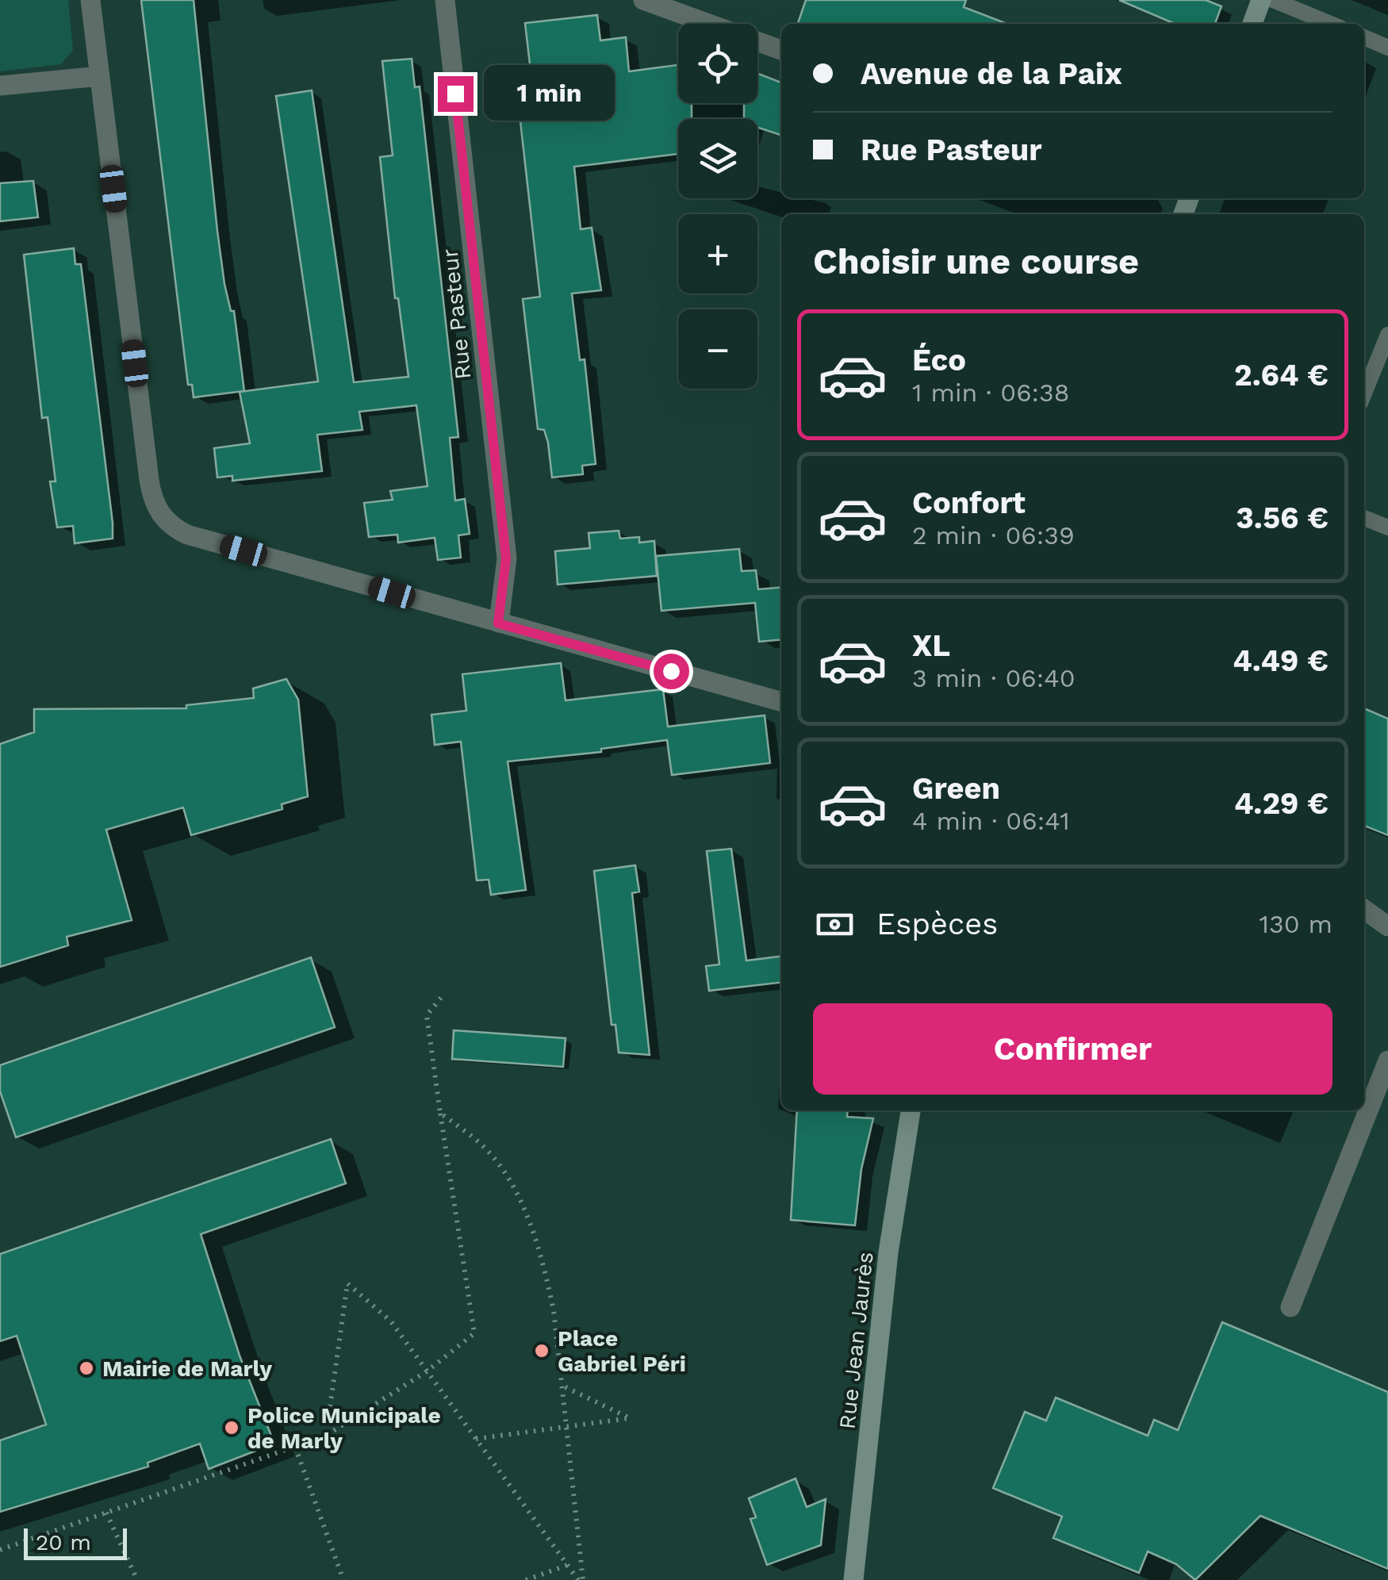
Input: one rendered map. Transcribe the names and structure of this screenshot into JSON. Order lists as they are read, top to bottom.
{
  "streets": {
    "main road": ["Rue Jean Jaurès"],
    "street": ["Rue Pasteur"]
  },
  "places": ["Place Gabriel Péri", "Mairie de Marly", "Police Municipale de Marly"],
  "scale_bar": "20 m",
  "page": {
    "map_buttons": ["+", "−"],
    "banner": ["Avenue de la Paix", "Rue Pasteur"],
    "bubble": "1 min",
    "heading": "Choisir une course",
    "list": [
      {
        "name": "Éco",
        "note": "1 min · 06:38",
        "value": "2.64 €"
      },
      {
        "name": "Confort",
        "note": "2 min · 06:39",
        "value": "3.56 €"
      },
      {
        "name": "XL",
        "note": "3 min · 06:40",
        "value": "4.49 €"
      },
      {
        "name": "Green",
        "note": "4 min · 06:41",
        "value": "4.29 €"
      }
    ],
    "pay": ["Espèces", "130 m"],
    "buttons": "Confirmer",
    "scale": "20 m"
  }
}
